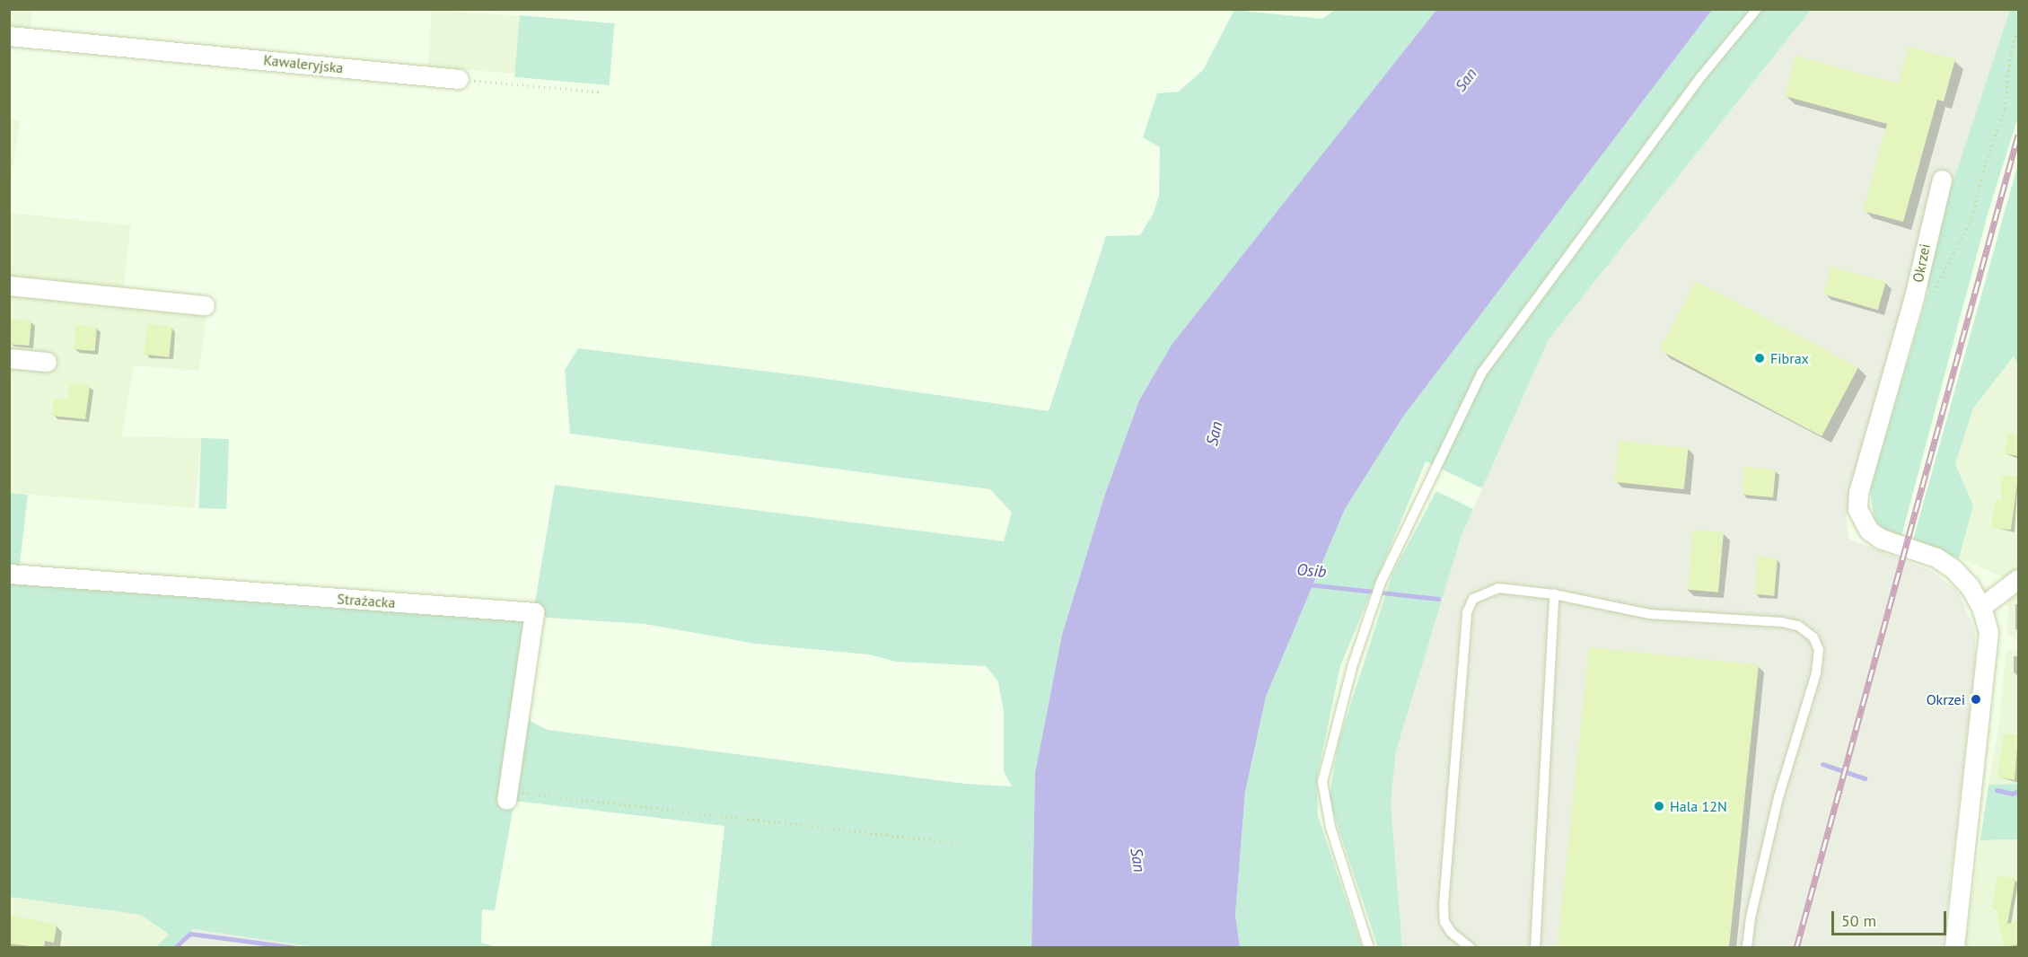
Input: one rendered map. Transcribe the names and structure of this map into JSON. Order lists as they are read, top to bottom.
{
  "streets": {
    "street": ["Kawaleryjska", "Okrzei", "Strażacka"]
  },
  "water": ["San", "Osib"],
  "places": ["Fibrax", "Okrzei", "Hala 12N"],
  "scale_bar": "50 m"
}
